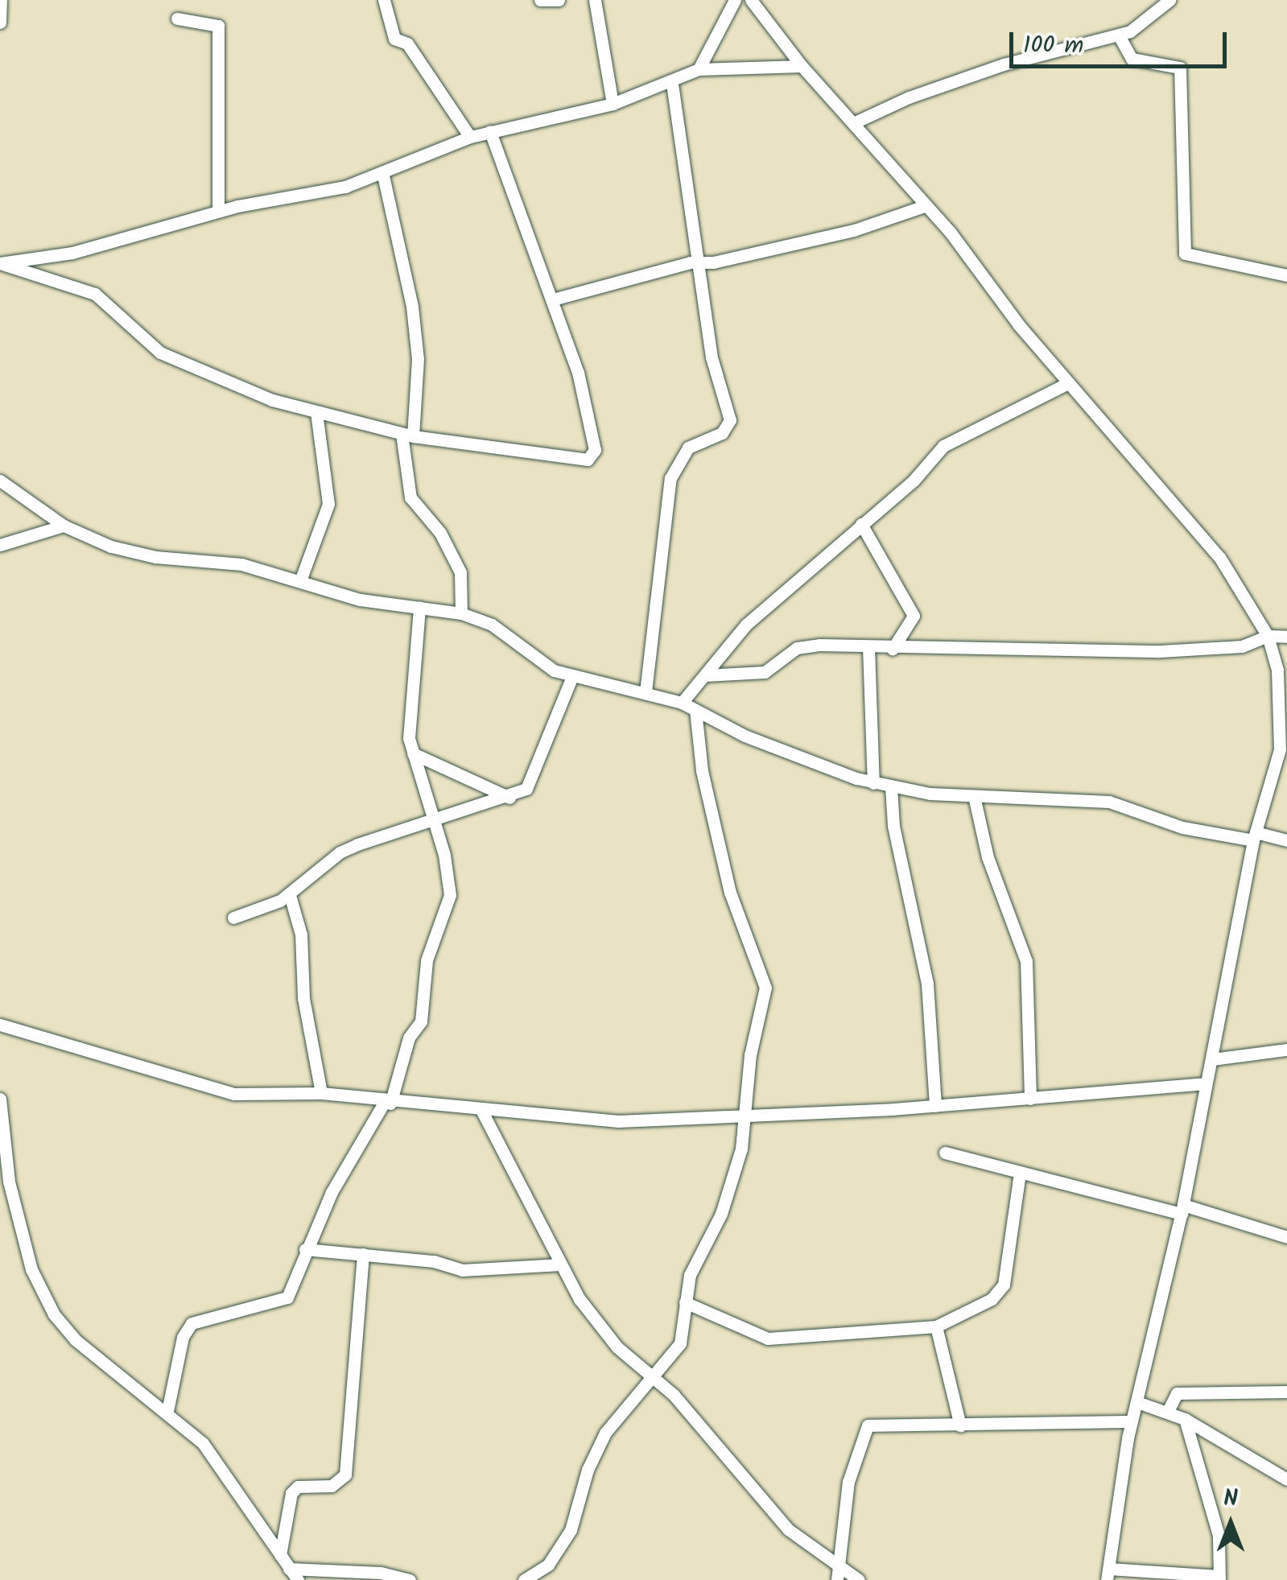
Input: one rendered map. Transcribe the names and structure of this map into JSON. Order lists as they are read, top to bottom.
{
  "scale_bar": "100 m",
  "north": "top"
}
